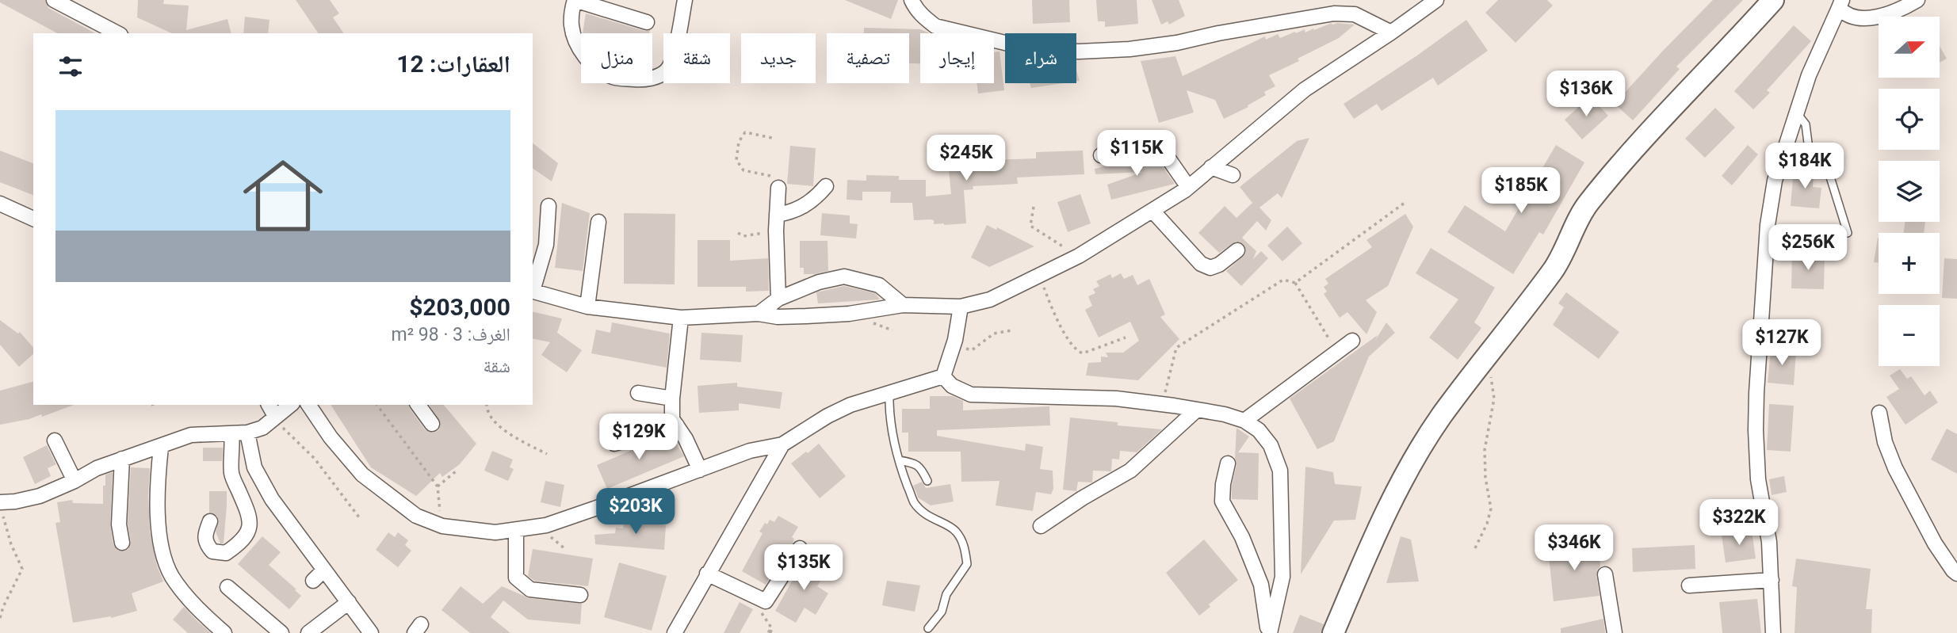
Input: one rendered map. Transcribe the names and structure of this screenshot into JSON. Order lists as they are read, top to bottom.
{
  "north": "right",
  "page": {
    "map_buttons": ["+", "−"],
    "chip": [
      "شراء",
      "إيجار",
      "تصفية",
      "جديد",
      "شقة",
      "منزل"
    ],
    "heading": "العقارات: 12",
    "price": [
      "$136K",
      "$115K",
      "$245K",
      "$184K",
      "$185K",
      "$256K",
      "$127K",
      "$129K",
      "$203K",
      "$322K",
      "$346K",
      "$135K"
    ],
    "list": [
      {
        "name": "$203,000",
        "note": "الغرف: 3 · 98 m² · شقة"
      }
    ]
  }
}
